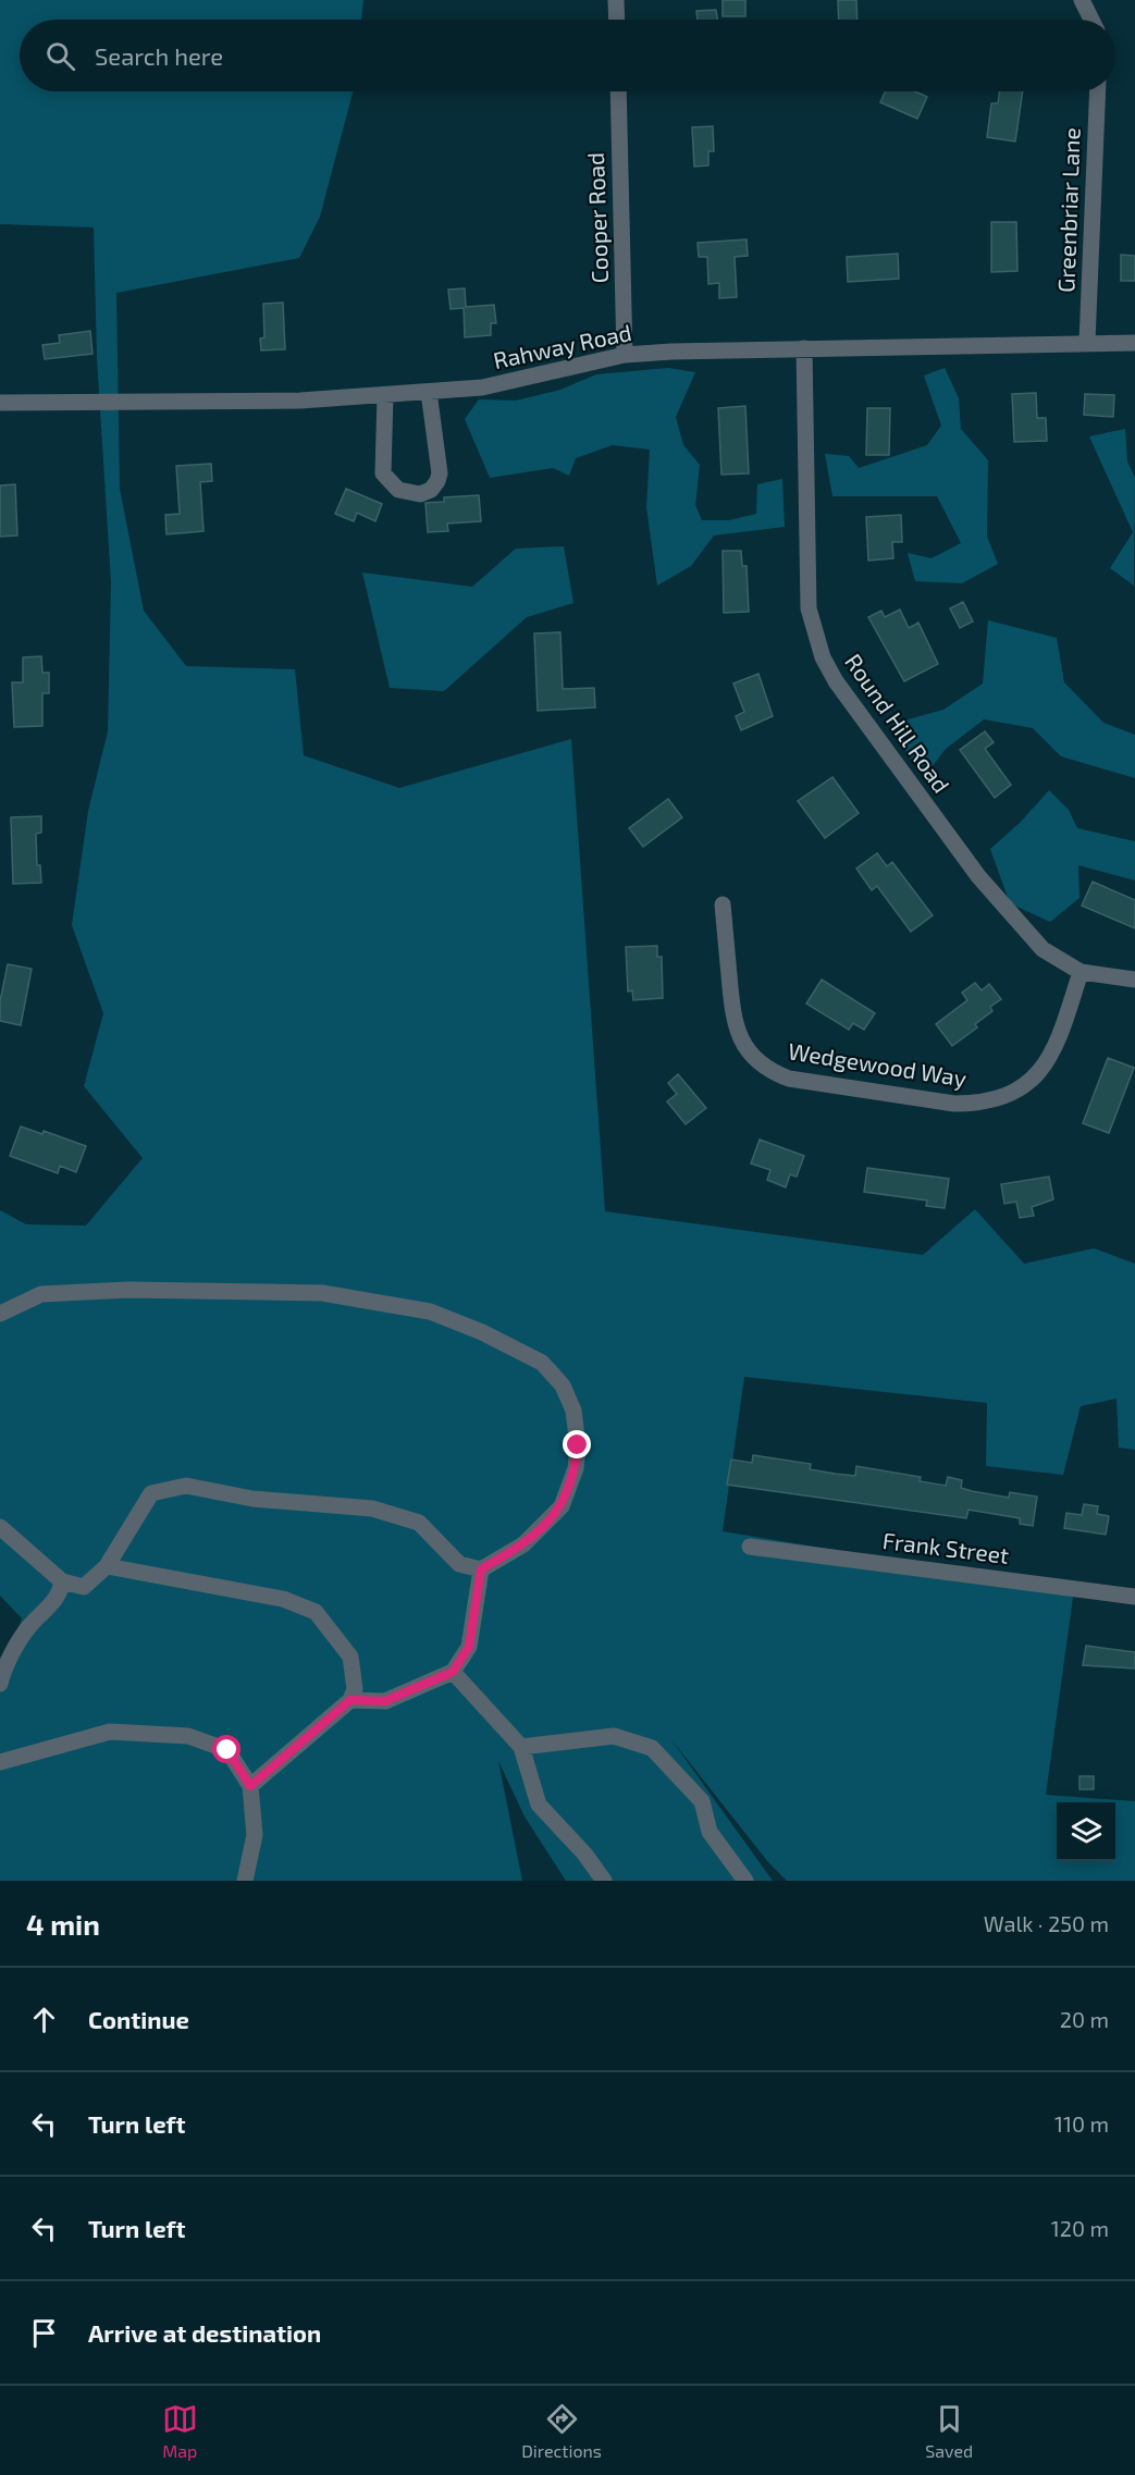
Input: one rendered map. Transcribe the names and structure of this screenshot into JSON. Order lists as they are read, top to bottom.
{
  "streets": {
    "street": [
      "Greenbriar Lane",
      "Cooper Road",
      "Rahway Road",
      "Round Hill Road",
      "Wedgewood Way",
      "Frank Street"
    ]
  },
  "crossings": [
    ["Greenbriar Lane", "Rahway Road"],
    ["Cooper Road", "Rahway Road"],
    ["Rahway Road", "Round Hill Road"],
    ["Round Hill Road", "Wedgewood Way"]
  ],
  "page": {
    "search": "Search here",
    "heading": ["4 min", "Walk · 250 m"],
    "list": [
      ["Continue", "20 m"],
      ["Turn left", "110 m"],
      ["Turn left", "120 m"],
      "Arrive at destination"
    ],
    "nav": ["Map", "Directions", "Saved"]
  }
}
